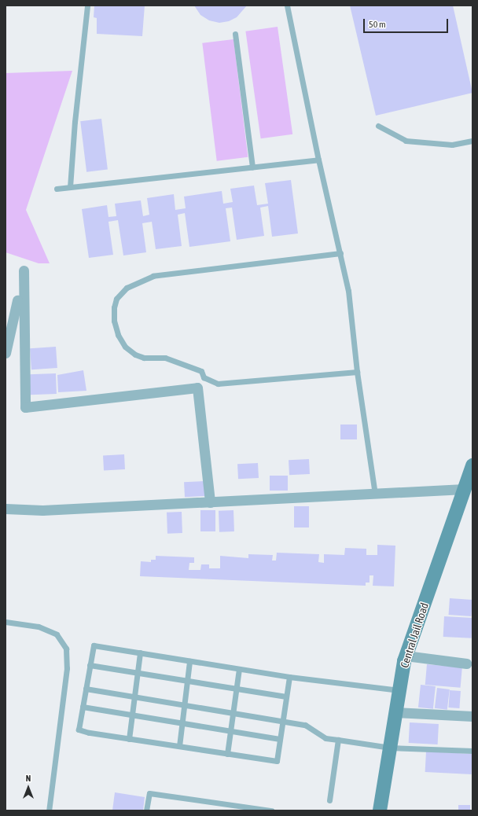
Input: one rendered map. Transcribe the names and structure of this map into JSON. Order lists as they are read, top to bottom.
{
  "streets": {
    "main road": ["Central Jail Road"]
  },
  "scale_bar": "50 m",
  "north": "top"
}
